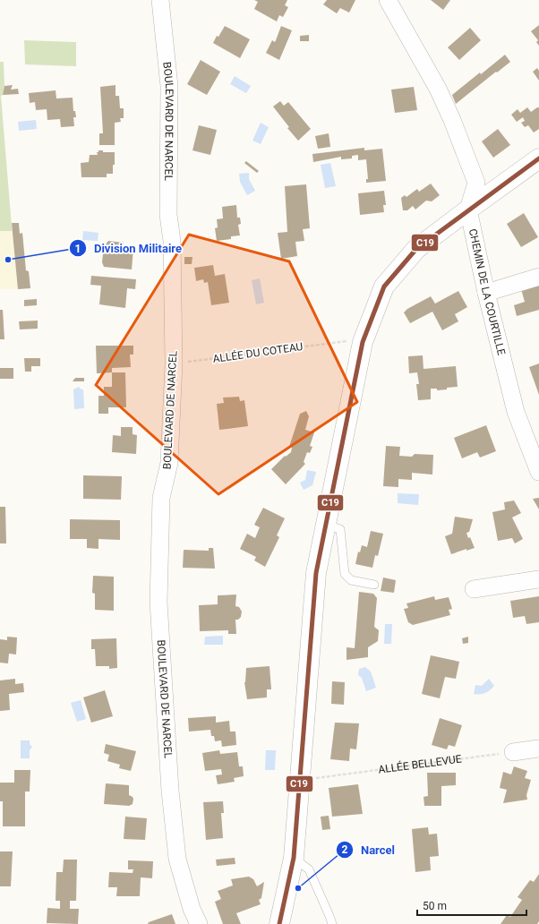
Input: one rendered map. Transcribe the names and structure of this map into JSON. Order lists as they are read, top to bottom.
{
  "streets": {
    "street": ["BOULEVARD DE NARCEL", "CHEMIN DE LA COURTILLE"],
    "path": ["ALLÉE DU COTEAU", "ALLÉE BELLEVUE"]
  },
  "crossings": [
    ["BOULEVARD DE NARCEL", "ALLÉE DU COTEAU"]
  ],
  "places": ["Division Militaire", "Narcel"],
  "lines": ["transit line C19"],
  "scale_bar": "50 m"
}
